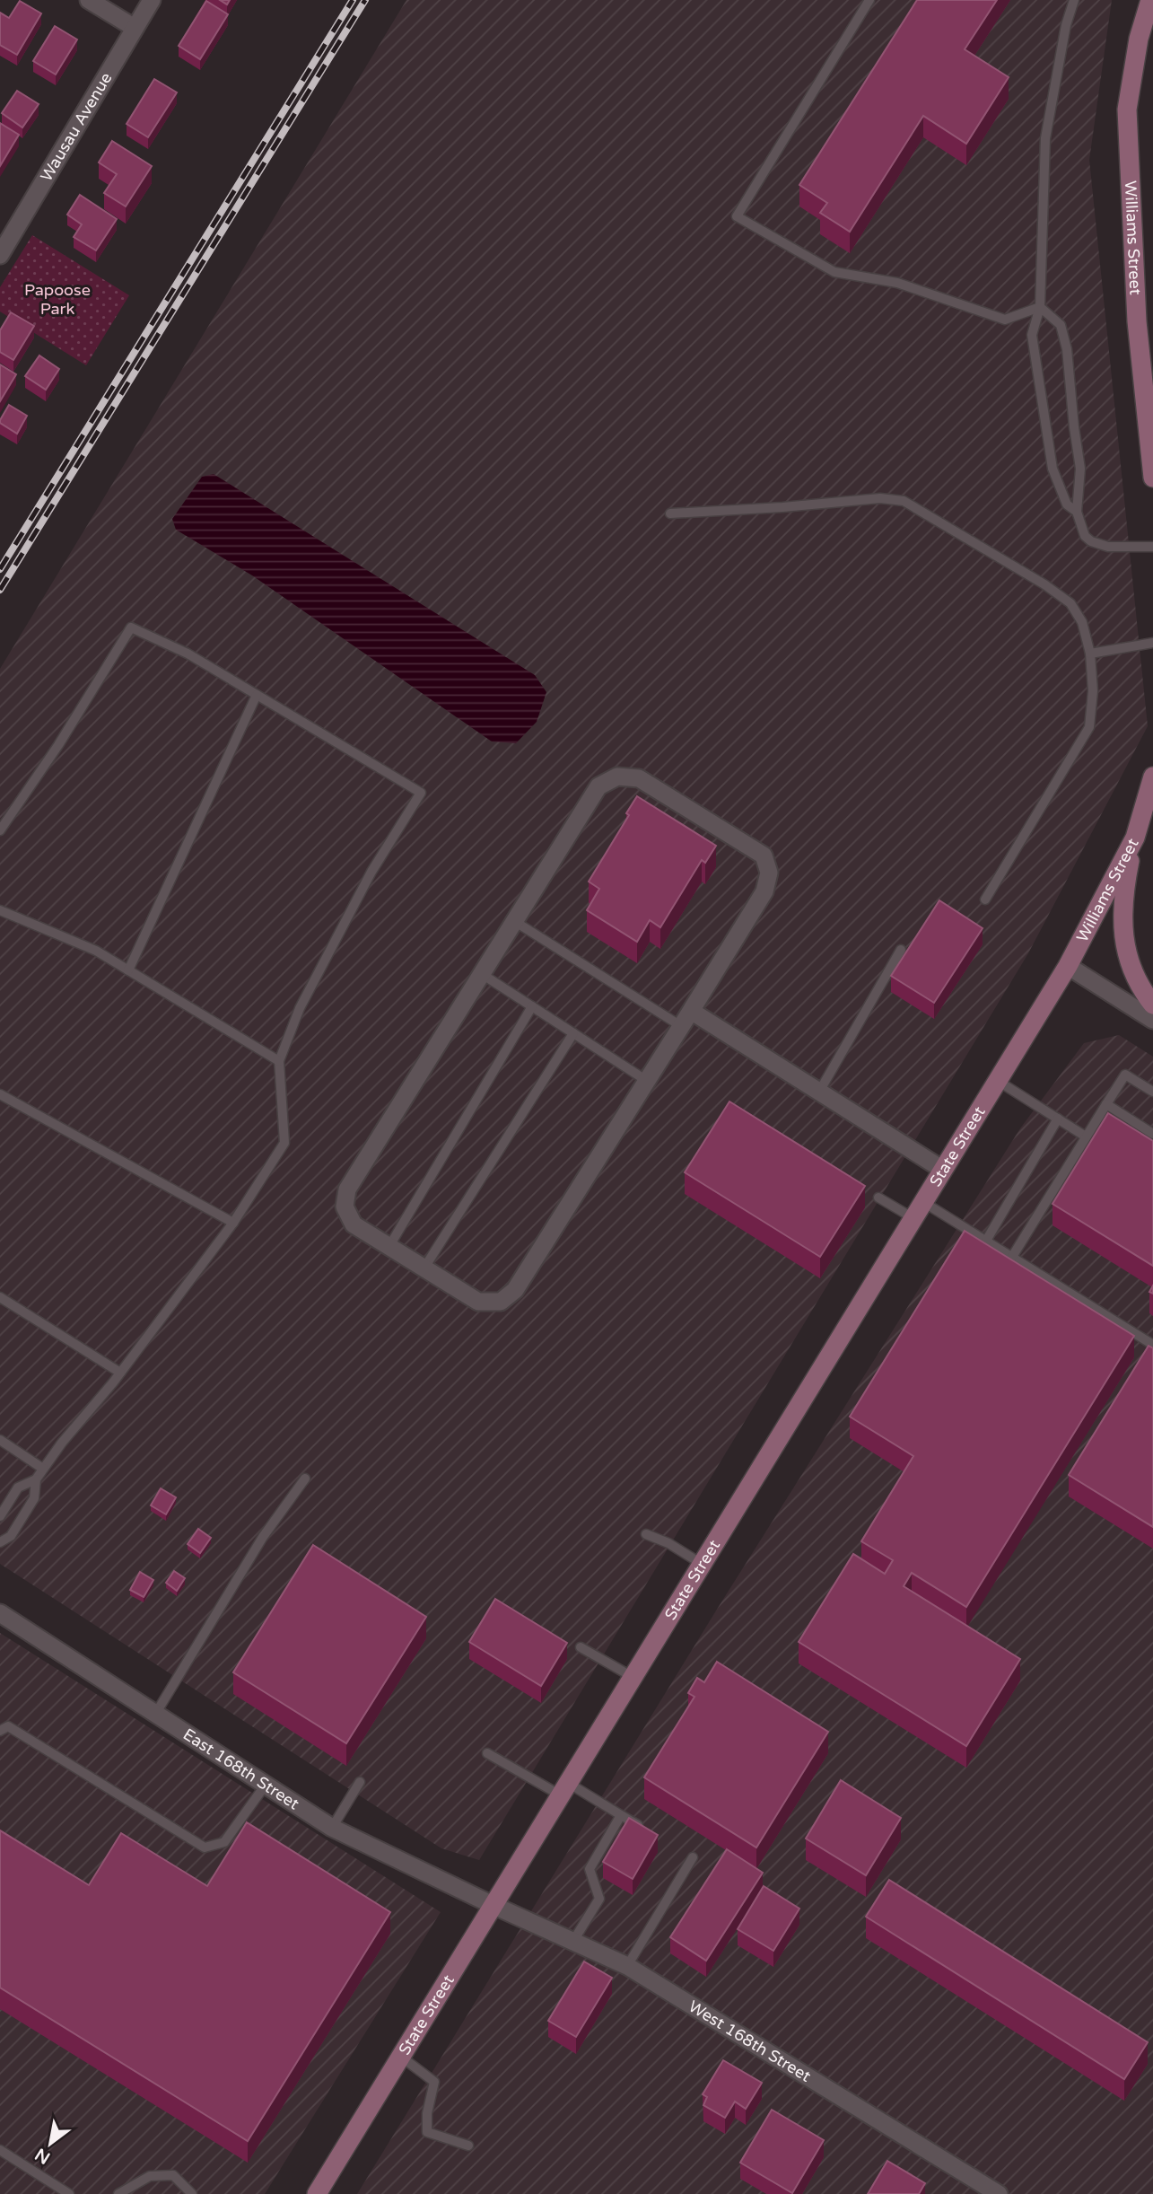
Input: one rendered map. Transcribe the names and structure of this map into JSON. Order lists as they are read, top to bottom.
{
  "streets": {
    "street": [
      "Wausau Avenue",
      "Williams Street",
      "State Street",
      "East 168th Street",
      "West 168th Street"
    ]
  },
  "crossings": [
    ["Williams Street", "State Street"],
    ["State Street", "East 168th Street"],
    ["State Street", "West 168th Street"],
    ["East 168th Street", "West 168th Street"]
  ],
  "parks": ["Papoose Park"],
  "north": "bottom left"
}
